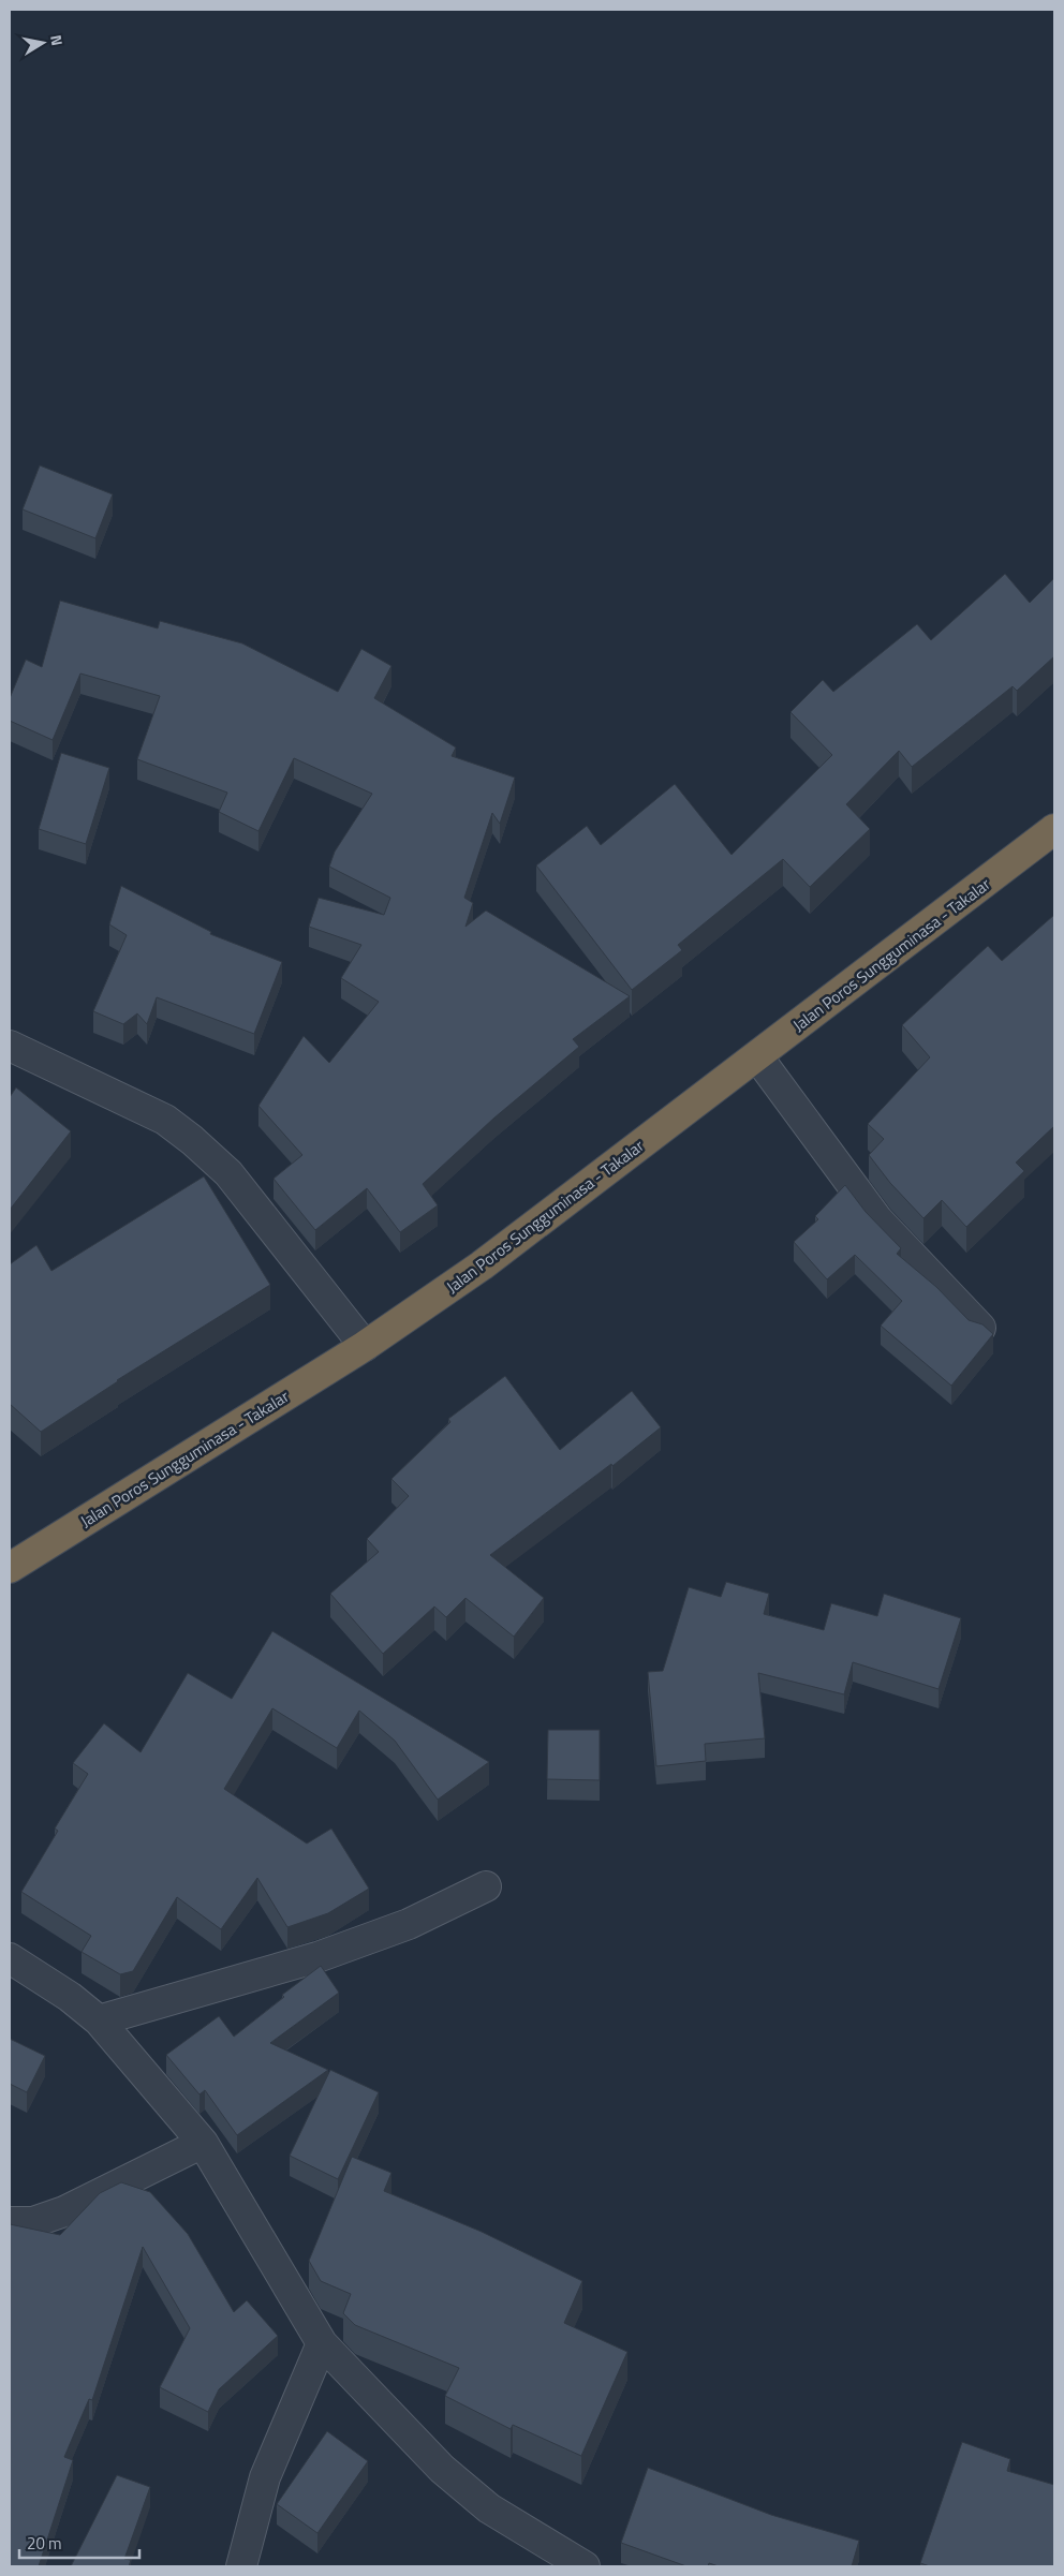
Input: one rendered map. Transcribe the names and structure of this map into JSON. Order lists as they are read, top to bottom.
{
  "streets": {
    "highway": ["Jalan Poros Sungguminasa - Takalar"]
  },
  "scale_bar": "20 m",
  "north": "right"
}
